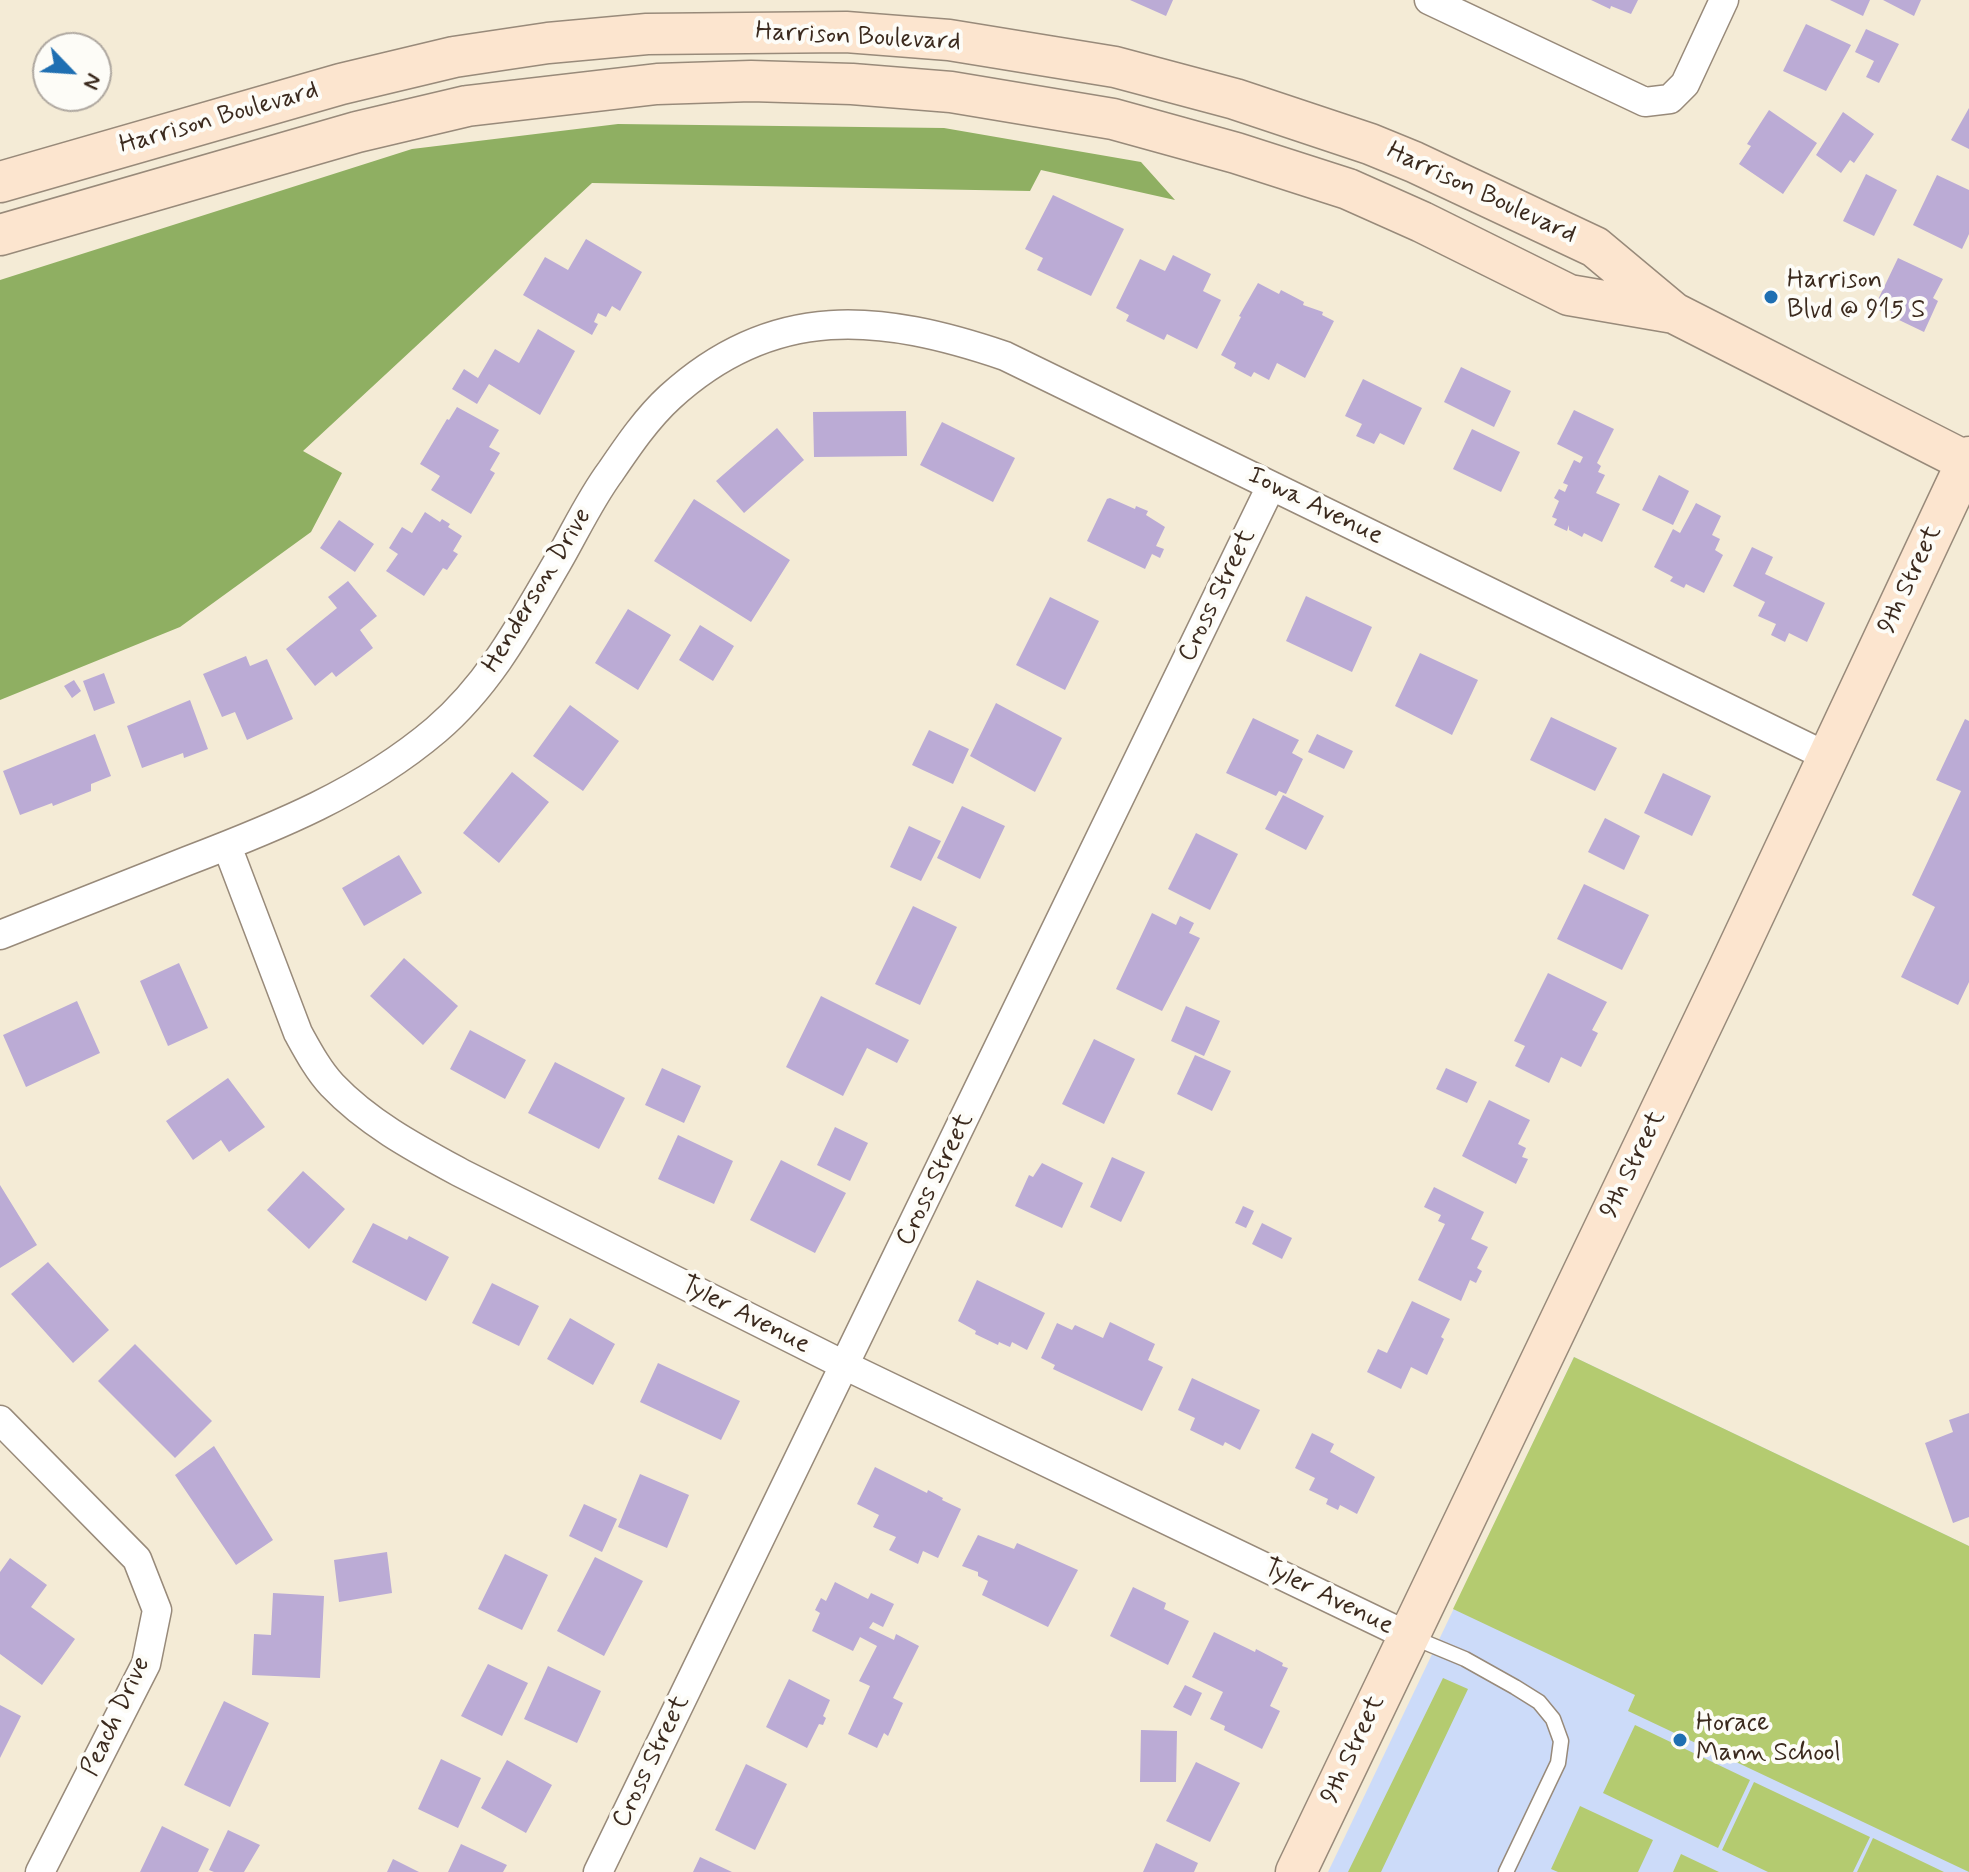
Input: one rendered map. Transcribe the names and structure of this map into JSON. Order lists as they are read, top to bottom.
{
  "streets": {
    "main road": ["Harrison Boulevard", "9th Street"],
    "street": [
      "Iowa Avenue",
      "Henderson Drive",
      "Cross Street",
      "Tyler Avenue",
      "Peach Drive"
    ]
  },
  "crossings": [
    ["Harrison Boulevard", "9th Street"],
    ["Iowa Avenue", "9th Street"],
    ["Iowa Avenue", "Henderson Drive"],
    ["Iowa Avenue", "Cross Street"],
    ["9th Street", "Tyler Avenue"],
    ["Henderson Drive", "Tyler Avenue"],
    ["Cross Street", "Tyler Avenue"]
  ],
  "places": ["Harrison Blvd @ 915 S", "Horace Mann School"],
  "north": "bottom right"
}
